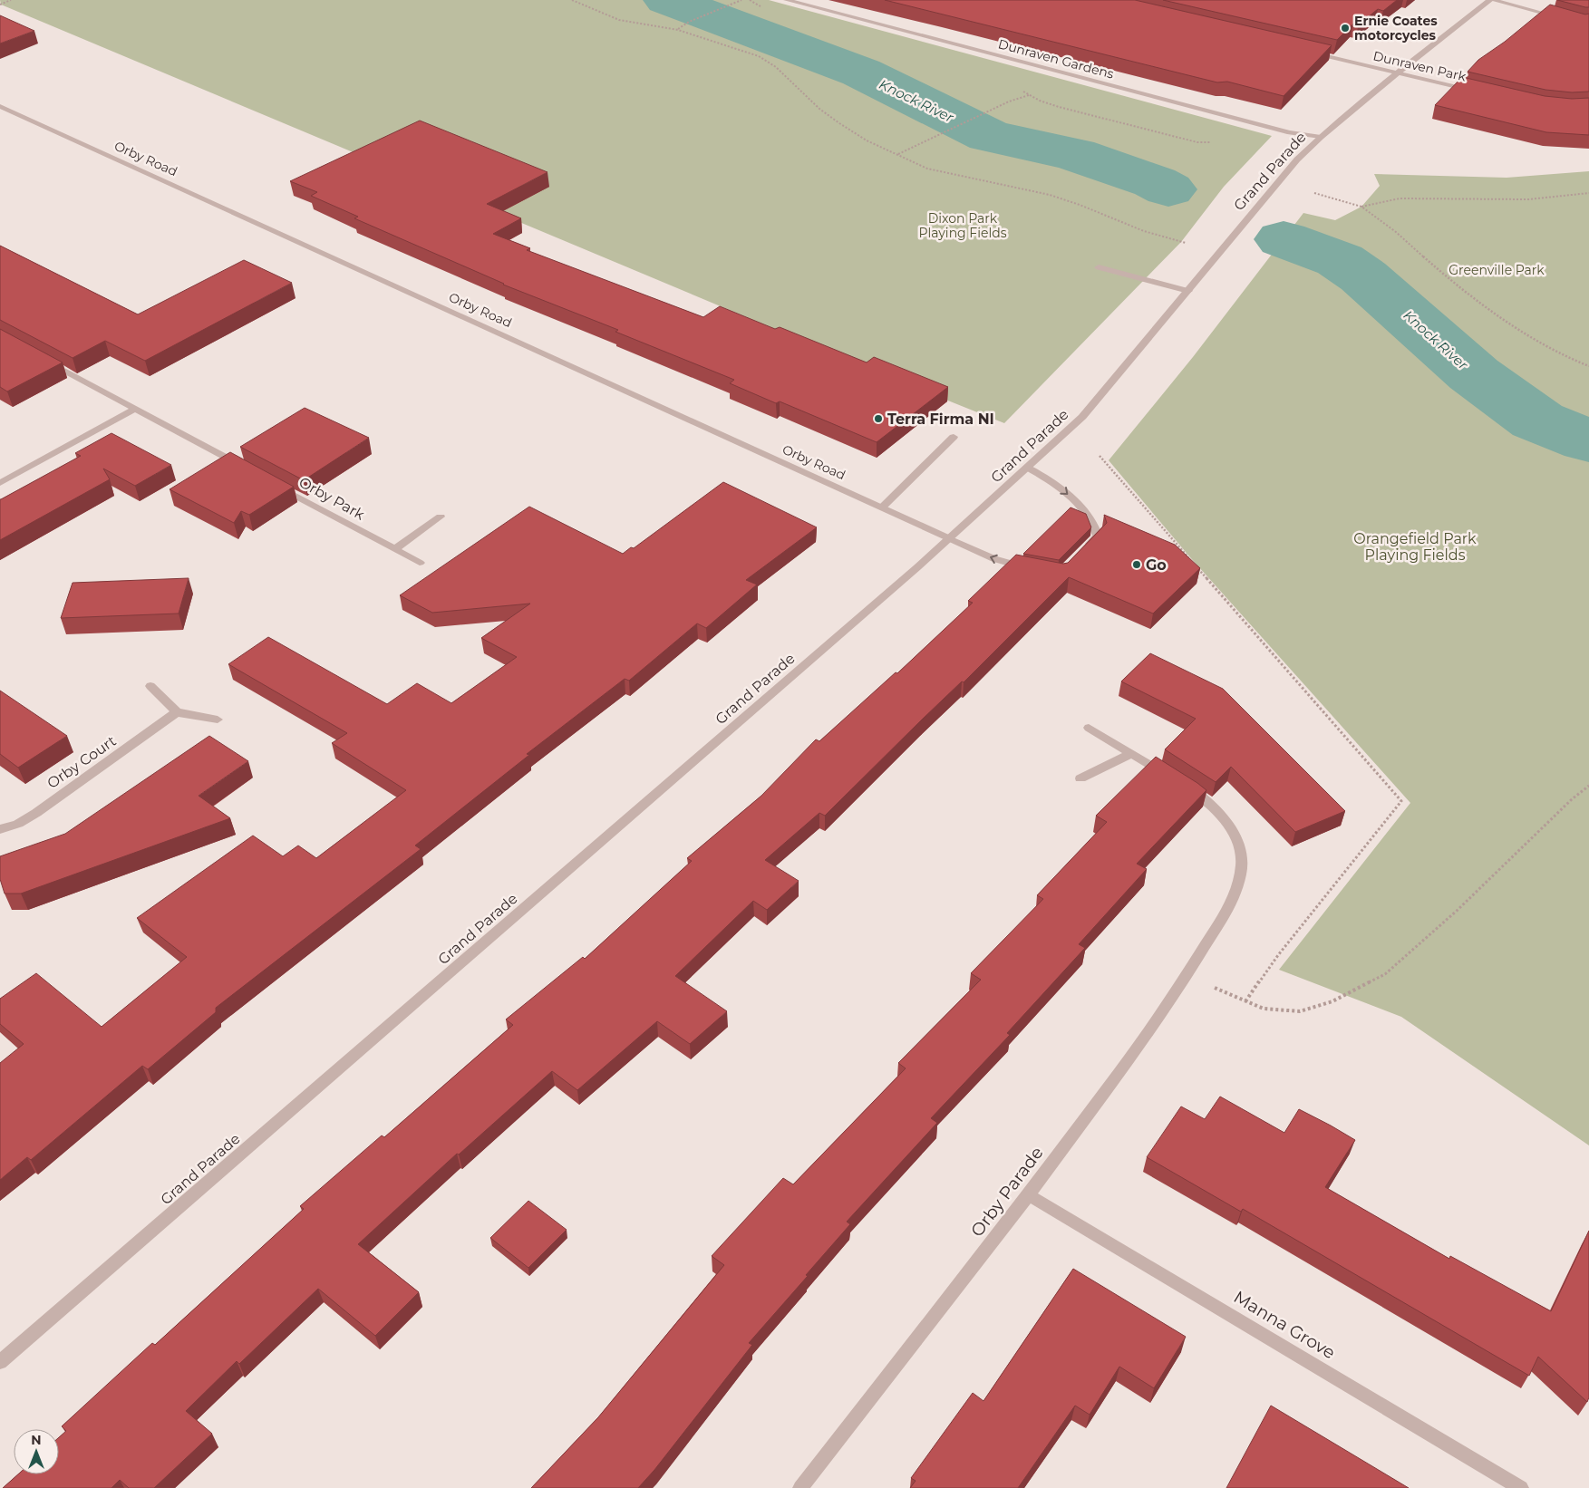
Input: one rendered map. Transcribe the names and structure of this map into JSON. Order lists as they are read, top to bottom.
{
  "streets": {
    "street": [
      "Dunraven Gardens",
      "Dunraven Park",
      "Orby Road",
      "Grand Parade",
      "Orby Park",
      "Orby Court",
      "Orby Parade",
      "Manna Grove"
    ]
  },
  "crossings": [
    ["Dunraven Gardens", "Grand Parade"],
    ["Dunraven Park", "Grand Parade"],
    ["Orby Road", "Grand Parade"],
    ["Orby Parade", "Manna Grove"]
  ],
  "water": ["Knock River"],
  "parks": ["Dixon Park Playing Fields", "Greenville Park", "Orangefield Park Playing Fields"],
  "places": ["Ernie Coates motorcycles", "Terra Firma NI", "Go"],
  "north": "top"
}
